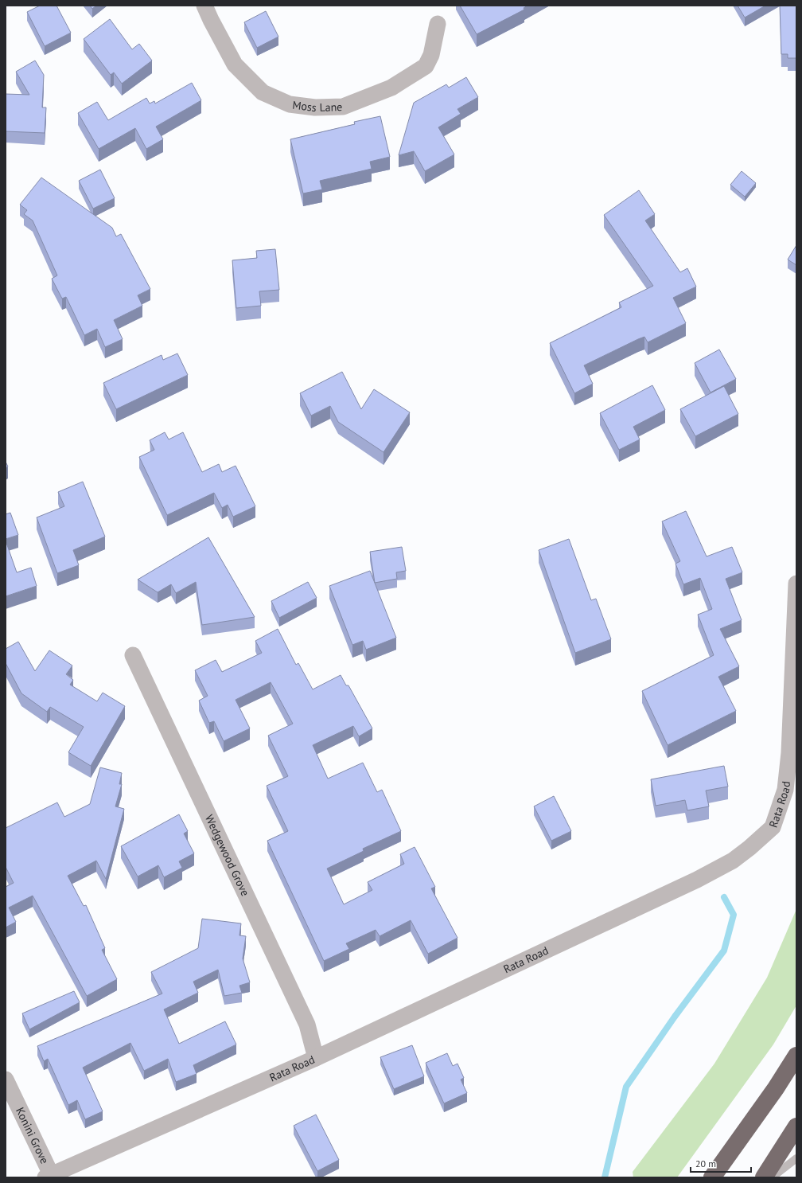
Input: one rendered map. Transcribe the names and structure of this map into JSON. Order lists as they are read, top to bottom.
{
  "streets": {
    "street": [
      "Moss Lane",
      "Rata Road",
      "Wedgewood Grove",
      "Konini Grove"
    ]
  },
  "crossings": [
    ["Rata Road", "Wedgewood Grove"],
    ["Rata Road", "Konini Grove"]
  ],
  "scale_bar": "20 m"
}
